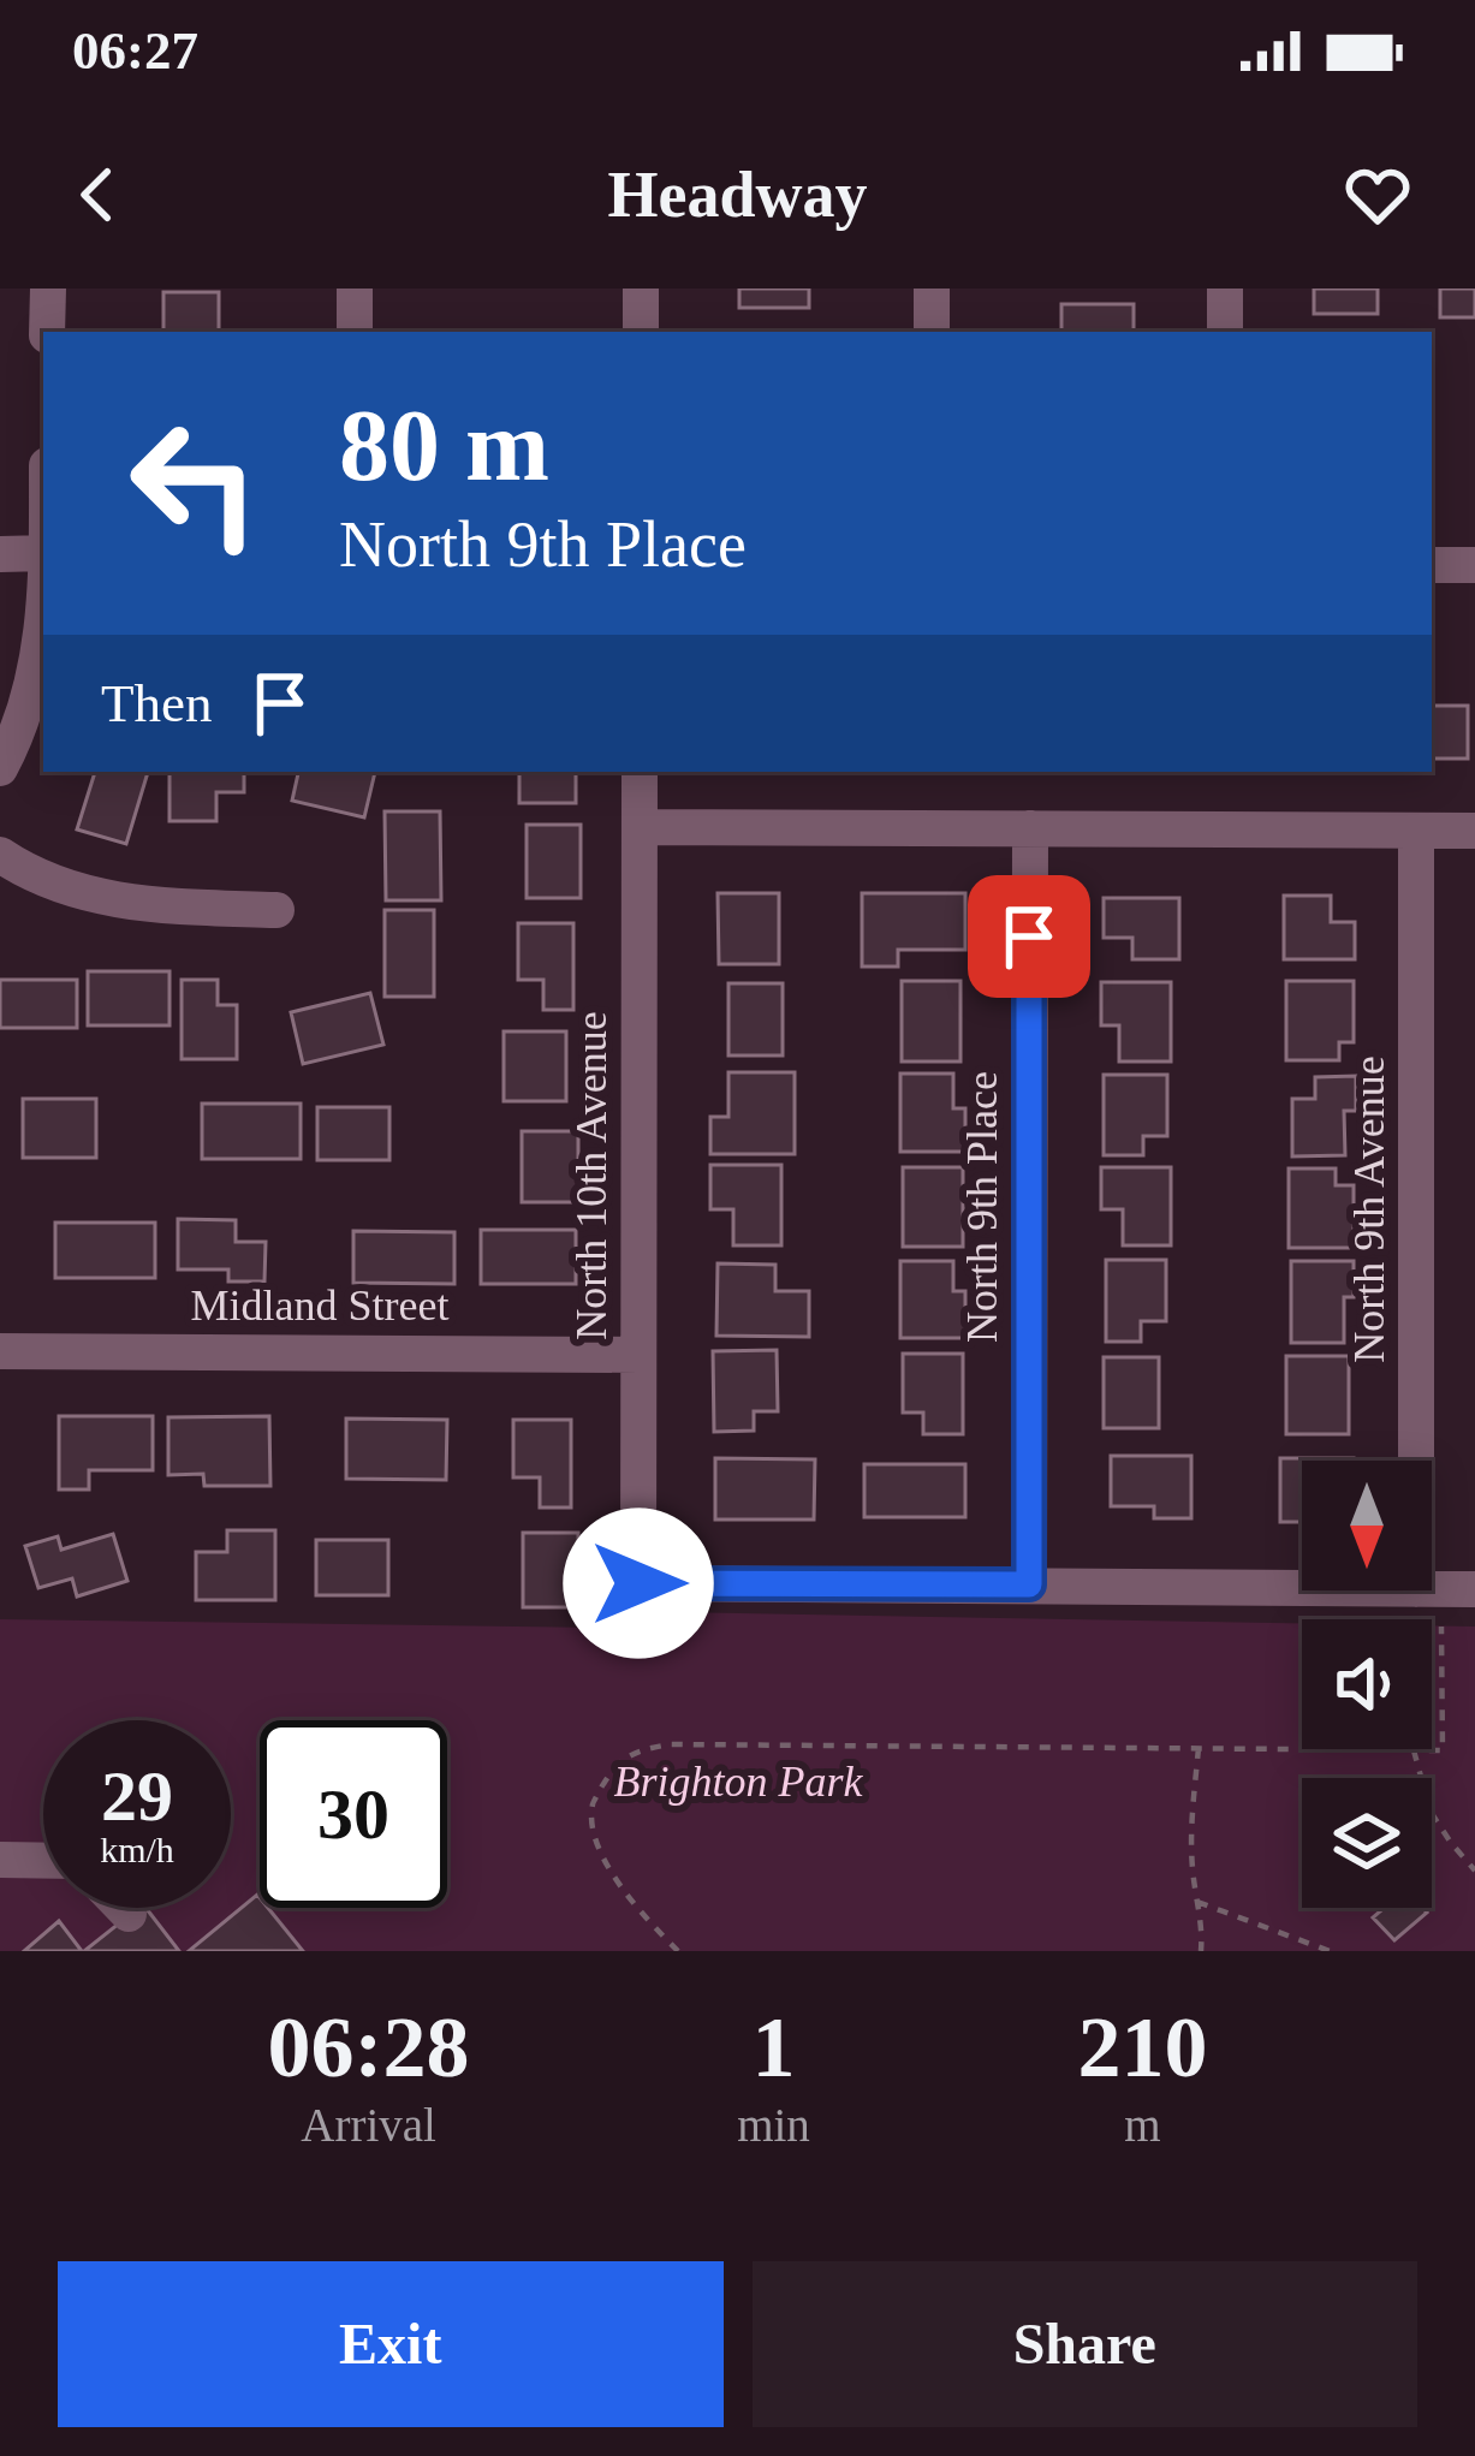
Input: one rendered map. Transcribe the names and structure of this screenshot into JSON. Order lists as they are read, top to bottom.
{
  "streets": {
    "street": [
      "North 10th Avenue",
      "North 9th Place",
      "North 9th Avenue",
      "Midland Street"
    ]
  },
  "crossings": [
    ["North 10th Avenue", "North 9th Place"],
    ["North 10th Avenue", "Midland Street"]
  ],
  "parks": ["Brighton Park"],
  "north": "bottom",
  "page": {
    "status": "06:27",
    "header": "Headway",
    "turn": ["80 m", "North 9th Place"],
    "then": "Then",
    "speed": "29 km/h",
    "limit": "30",
    "eta": [
      "06:28",
      "Arrival",
      "1",
      "min",
      "210",
      "m"
    ],
    "buttons": ["Exit", "Share"]
  }
}
